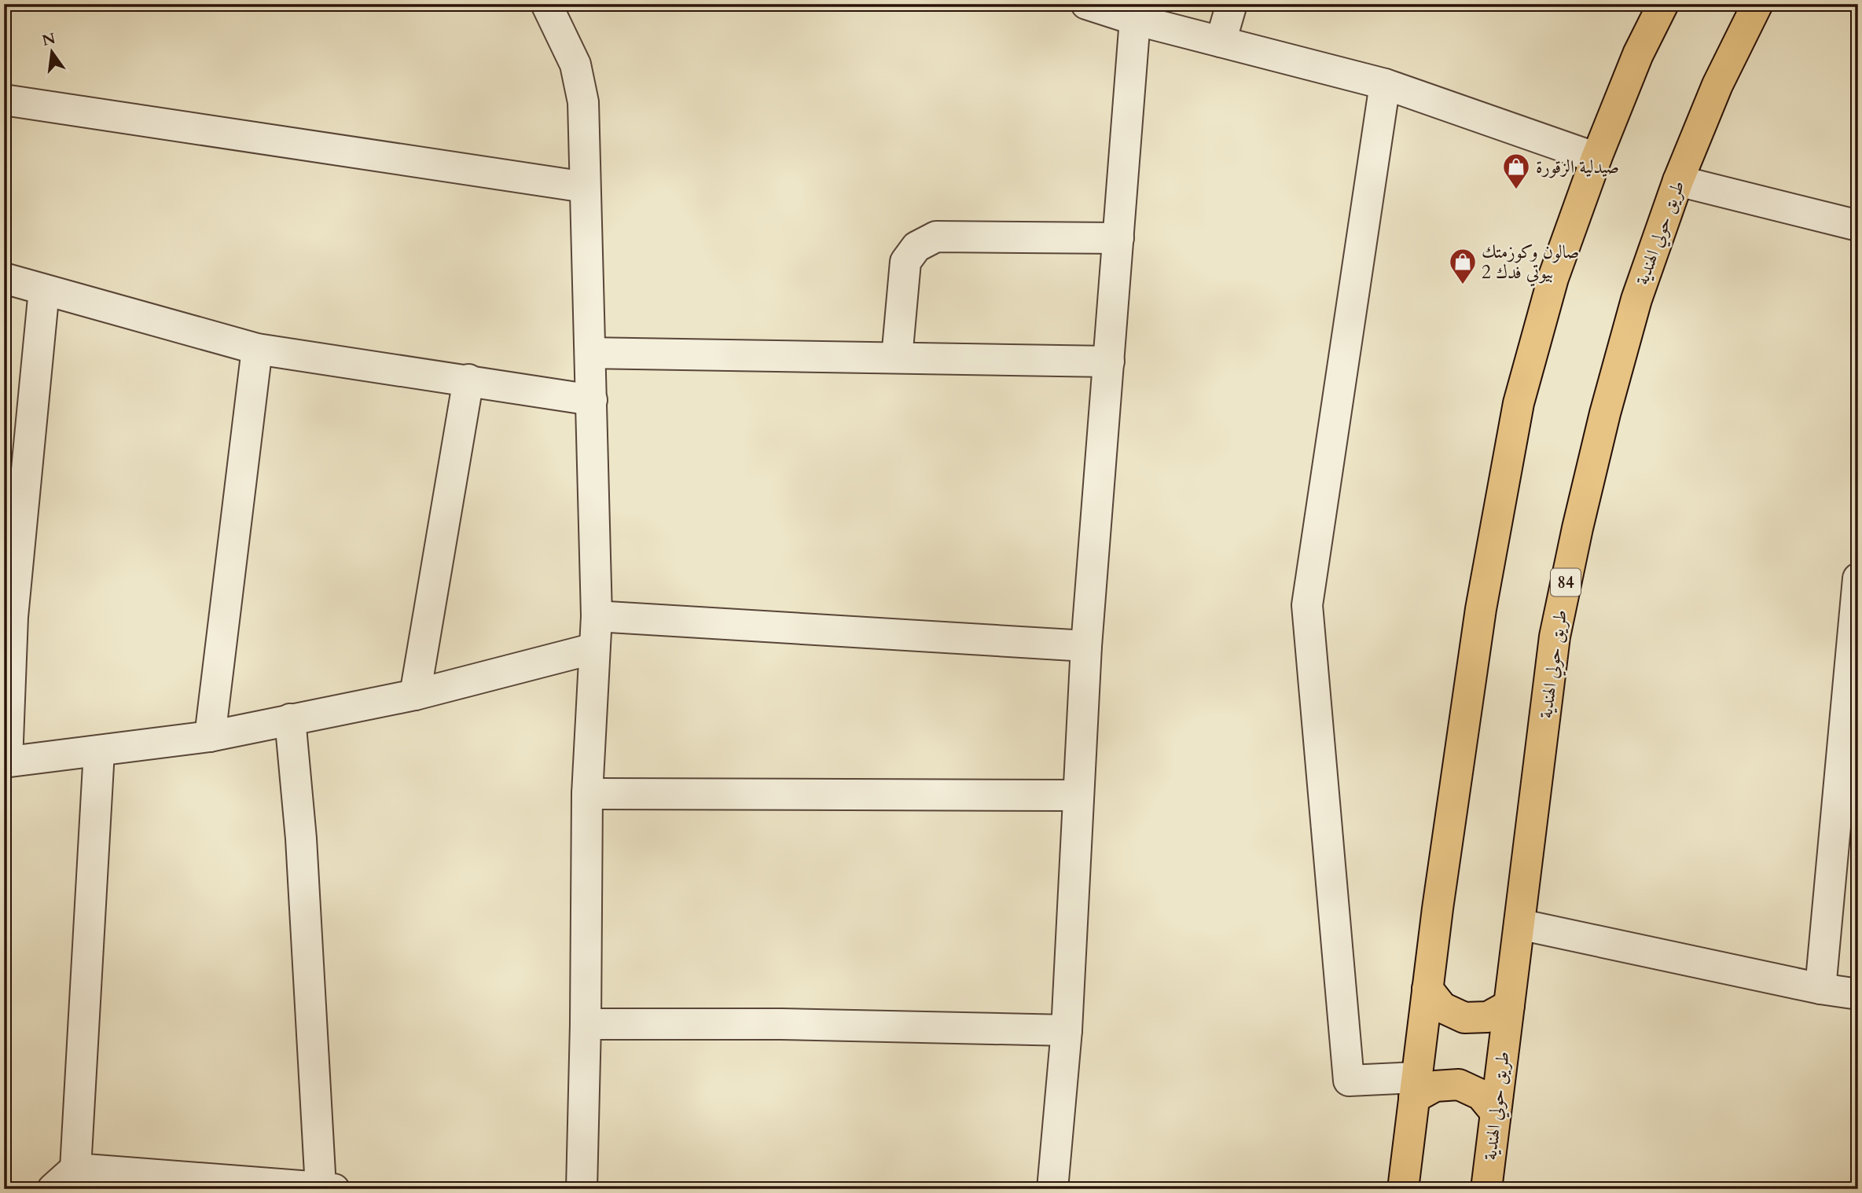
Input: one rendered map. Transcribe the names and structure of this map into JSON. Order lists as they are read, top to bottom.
{
  "streets": {
    "highway": ["طريق حولي الهندية", "84"]
  },
  "places": {
    "shop": ["صيدلية الزقورة", "صالون وكوزمتك بيوتي فدك 2"]
  },
  "north": "top"
}
